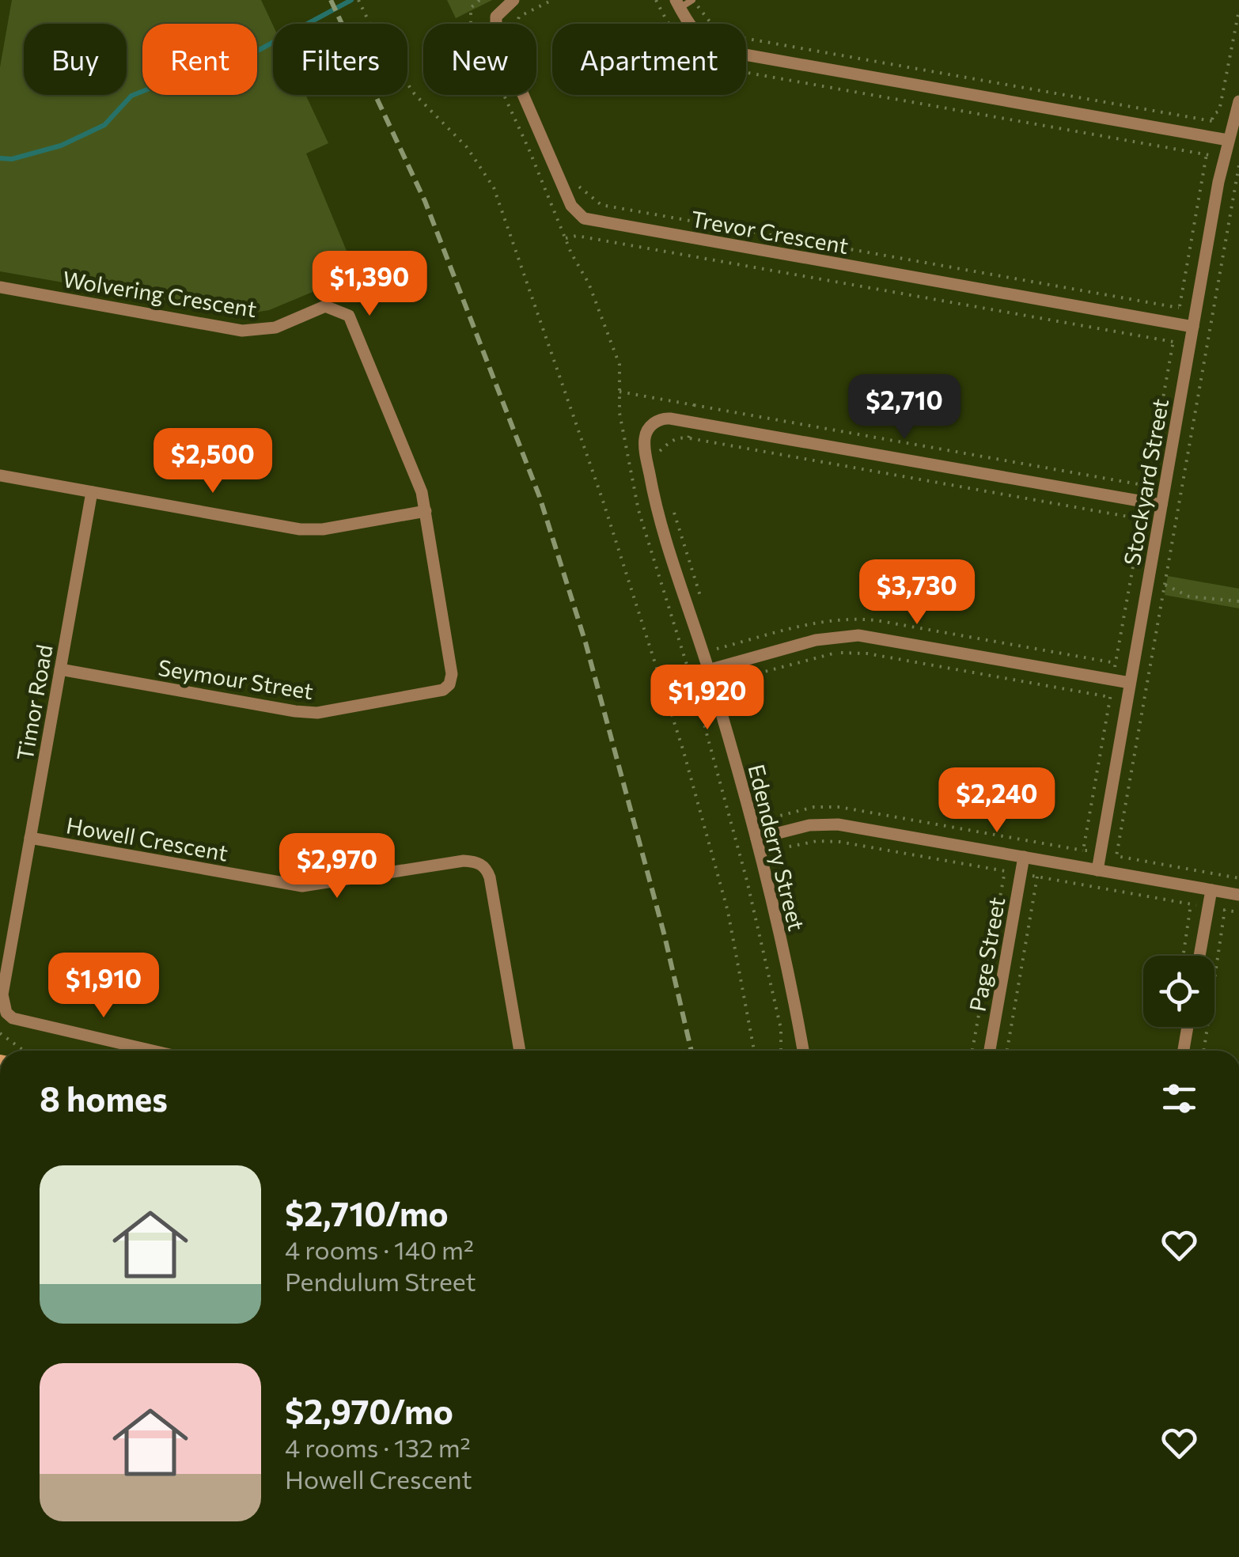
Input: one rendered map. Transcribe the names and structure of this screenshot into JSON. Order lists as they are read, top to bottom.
{
  "streets": {
    "street": [
      "Trevor Crescent",
      "Wolvering Crescent",
      "Stockyard Street",
      "Seymour Street",
      "Timor Road",
      "Howell Crescent",
      "Edenderry Street",
      "Page Street"
    ]
  },
  "crossings": [
    ["Trevor Crescent", "Stockyard Street"],
    ["Wolvering Crescent", "Seymour Street"],
    ["Seymour Street", "Timor Road"],
    ["Timor Road", "Howell Crescent"]
  ],
  "page": {
    "chip": [
      "Buy",
      "Rent",
      "Filters",
      "New",
      "Apartment"
    ],
    "price": [
      "$1,390",
      "$2,710",
      "$2,500",
      "$3,730",
      "$1,920",
      "$2,240",
      "$2,970",
      "$1,910"
    ],
    "heading": "8 homes",
    "list": [
      {
        "name": "$2,710/mo",
        "note": "4 rooms · 140 m² · Pendulum Street"
      },
      {
        "name": "$2,970/mo",
        "note": "4 rooms · 132 m² · Howell Crescent"
      }
    ]
  }
}
